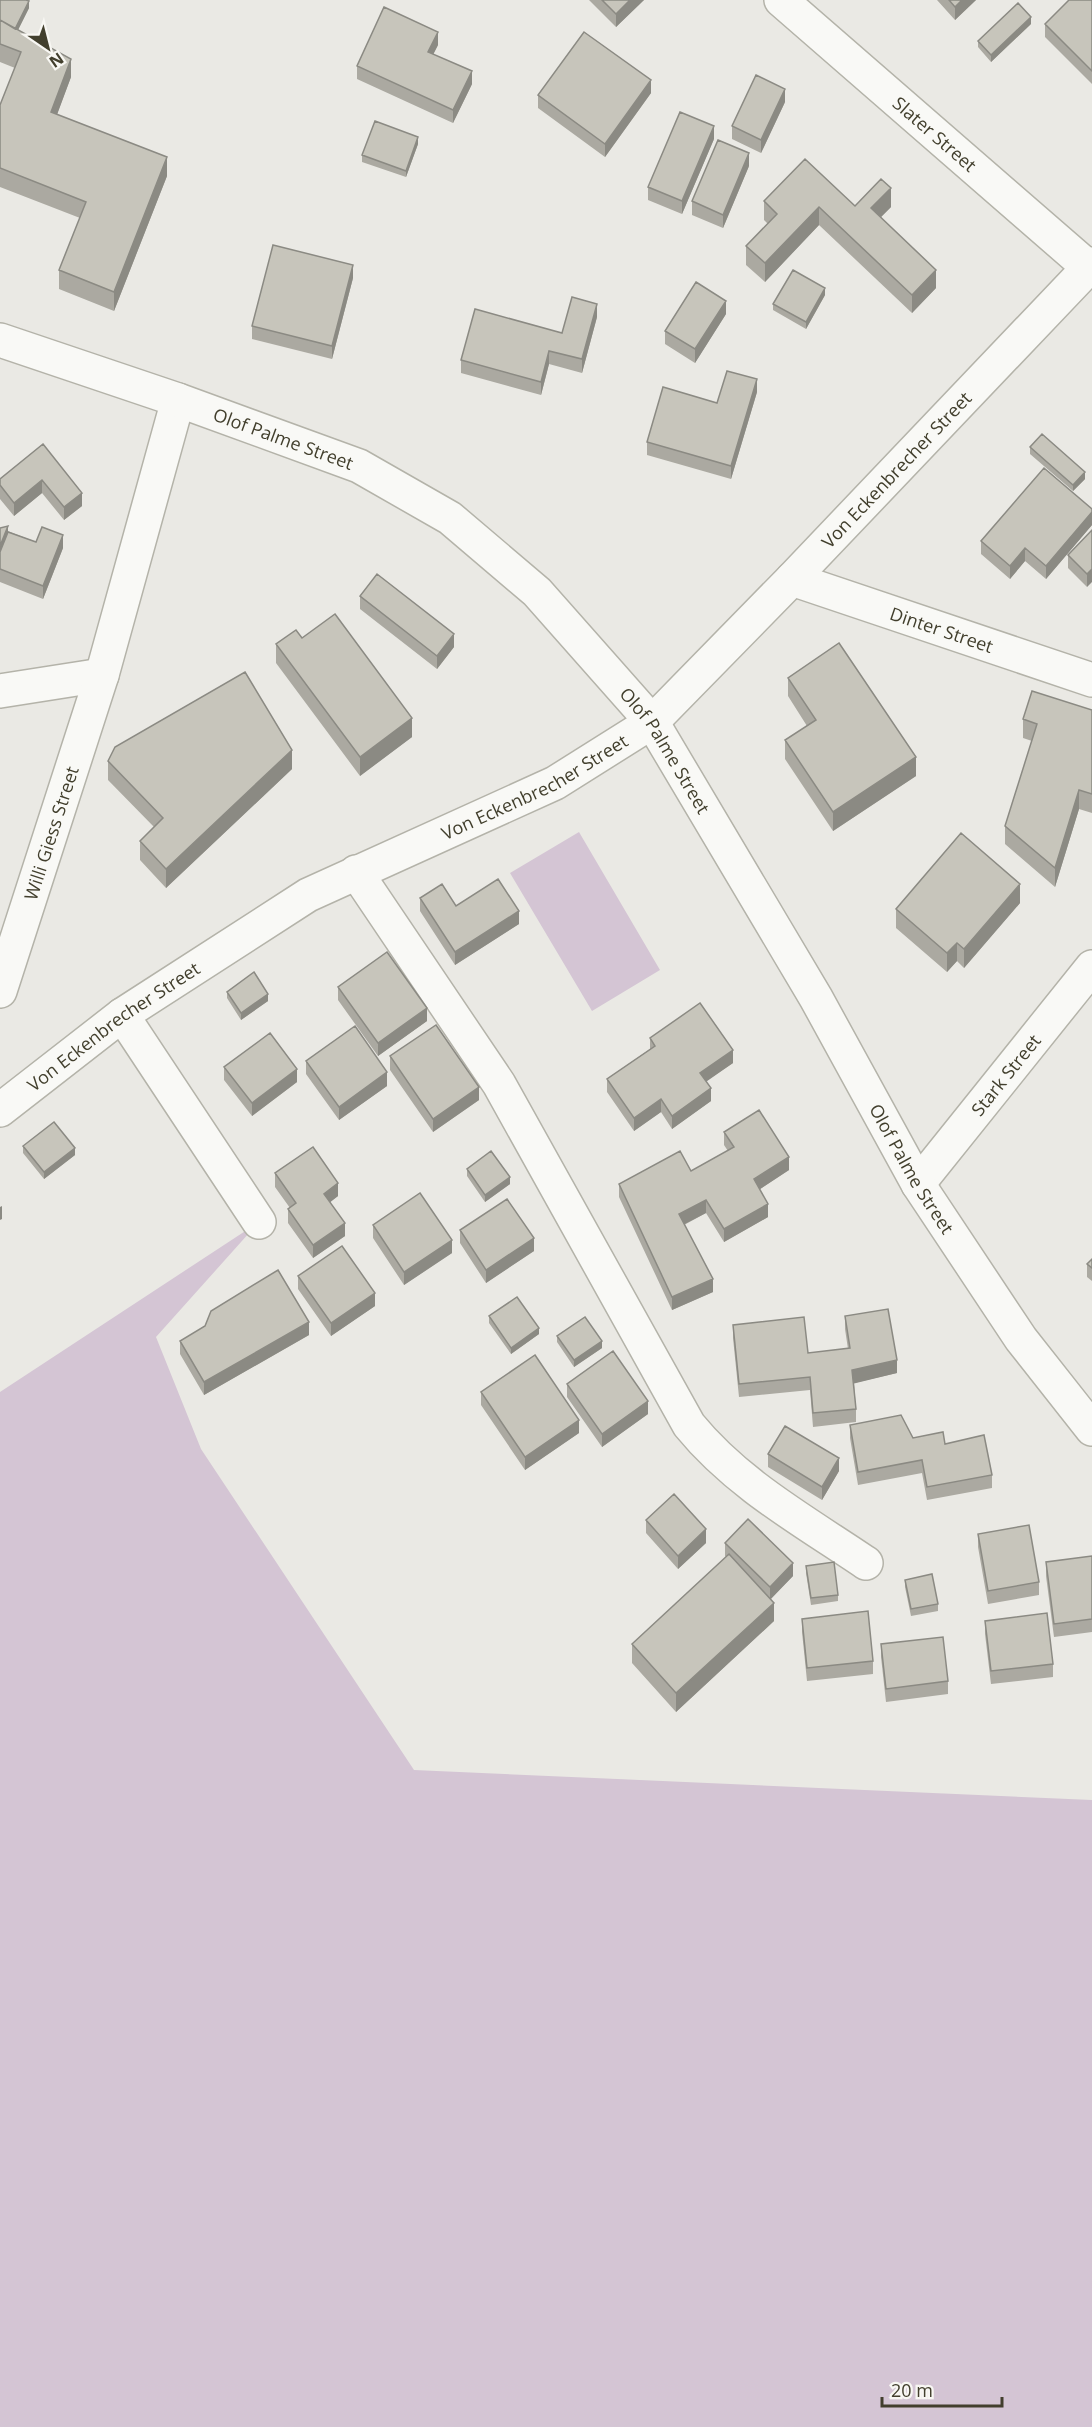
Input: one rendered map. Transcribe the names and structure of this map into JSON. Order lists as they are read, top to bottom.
{
  "streets": {
    "street": [
      "Slater Street",
      "Olof Palme Street",
      "Von Eckenbrecher Street",
      "Dinter Street",
      "Willi Giess Street",
      "Stark Street"
    ]
  },
  "crossings": [
    ["Slater Street", "Von Eckenbrecher Street"],
    ["Olof Palme Street", "Von Eckenbrecher Street"],
    ["Olof Palme Street", "Willi Giess Street"],
    ["Olof Palme Street", "Stark Street"],
    ["Von Eckenbrecher Street", "Dinter Street"]
  ],
  "scale_bar": "20 m",
  "north": "bottom right"
}
